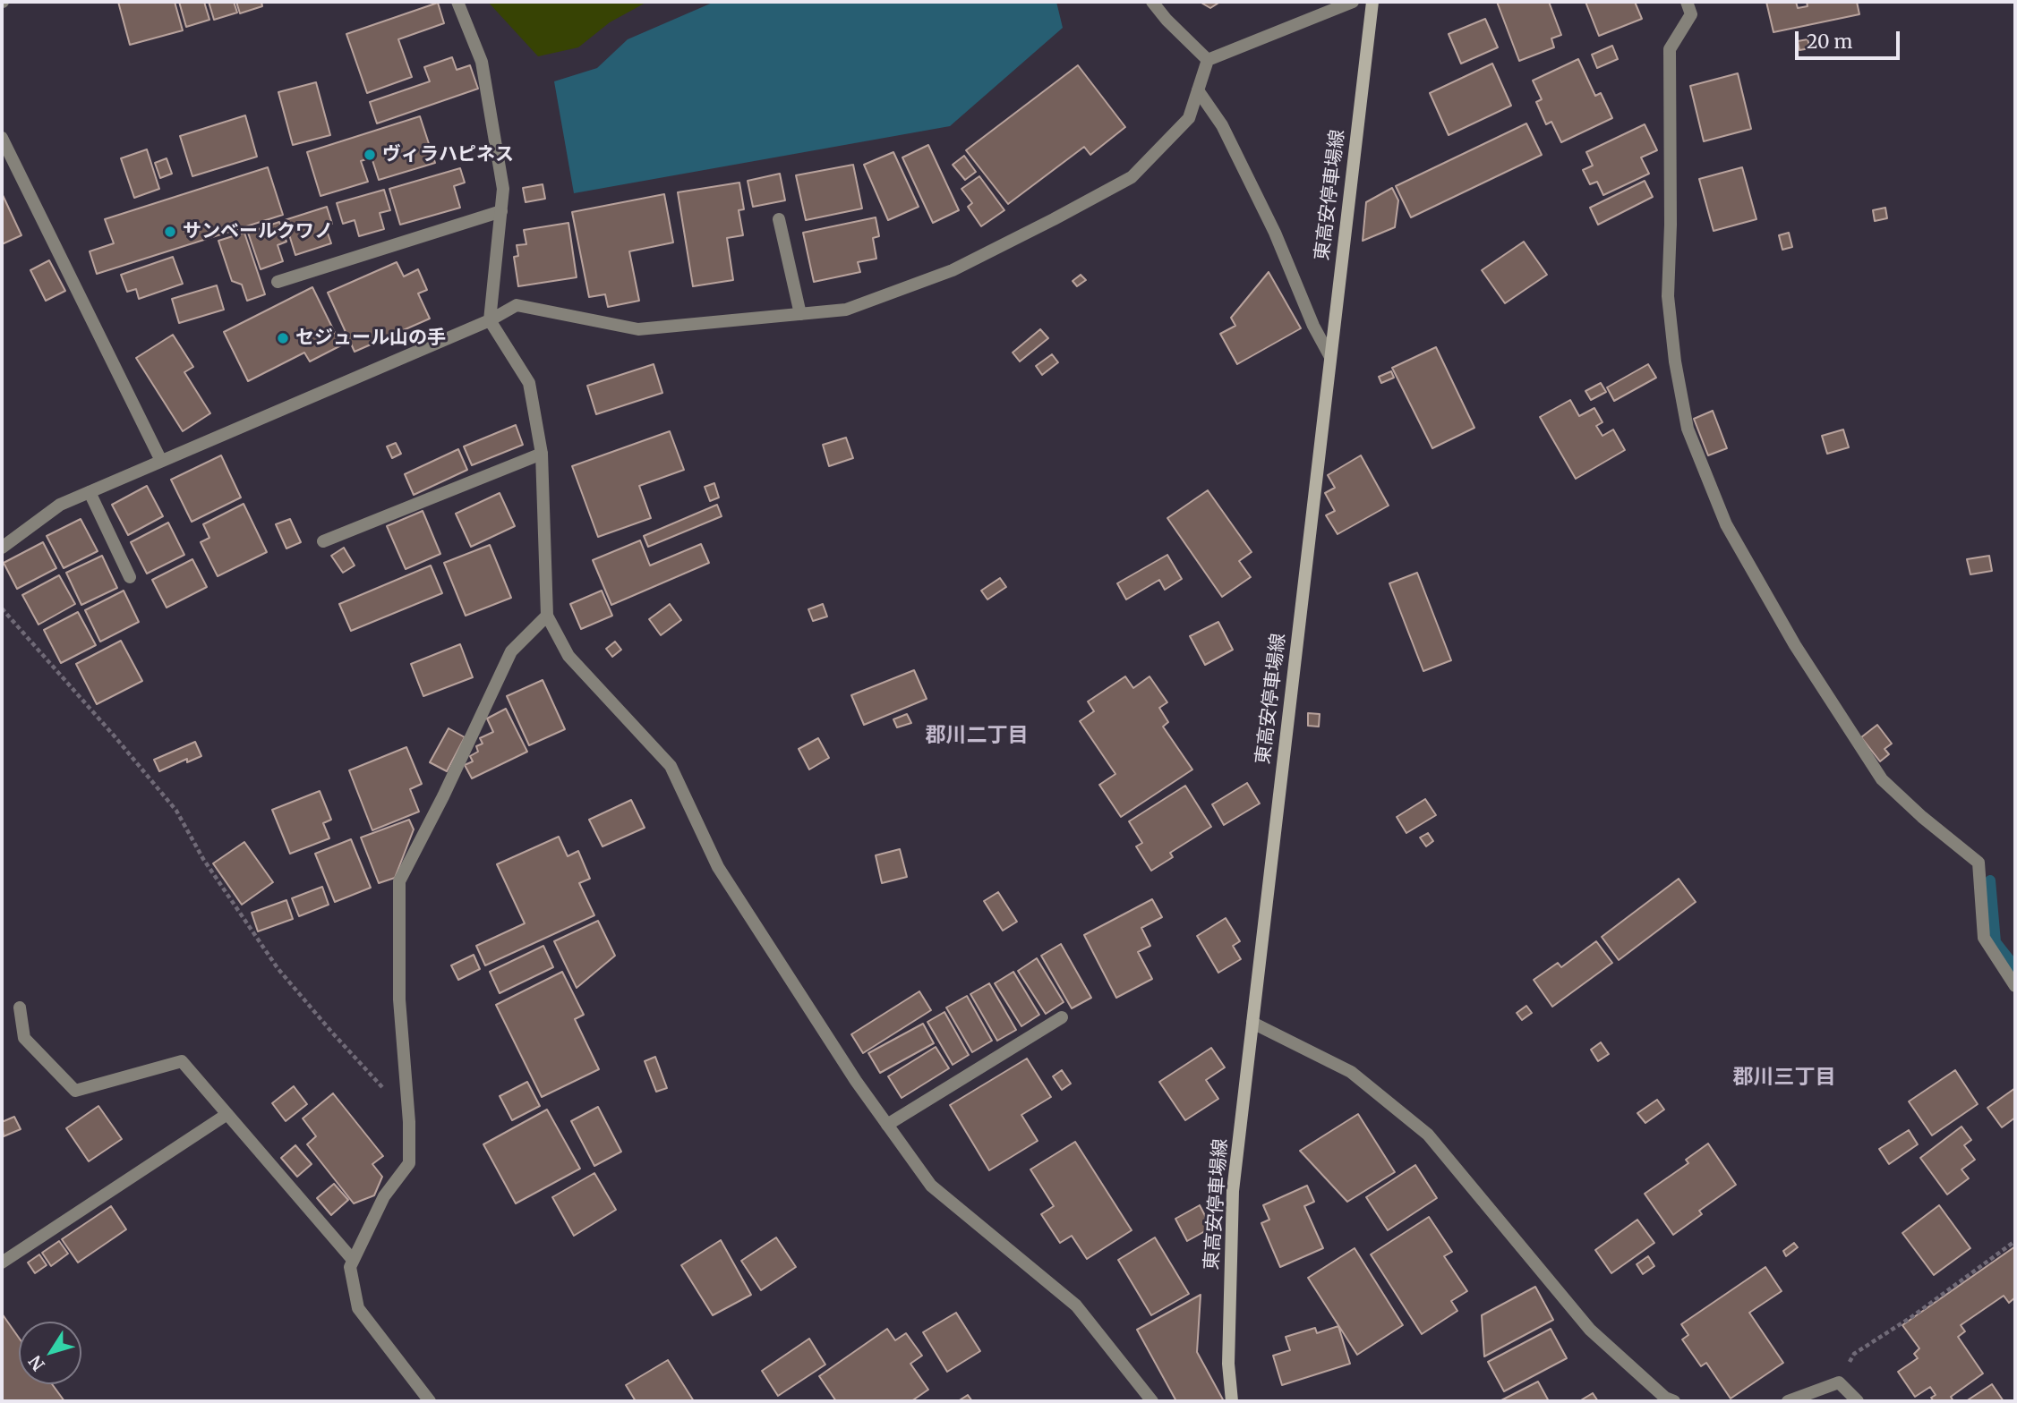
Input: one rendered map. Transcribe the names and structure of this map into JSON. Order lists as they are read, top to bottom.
{
  "streets": {
    "main road": ["東高安停車場線"]
  },
  "districts": ["郡川二丁目", "郡川三丁目"],
  "places": ["ヴィラハピネス", "サンベールクワノ", "セジュール山の手"],
  "scale_bar": "20 m",
  "north": "bottom left"
}
